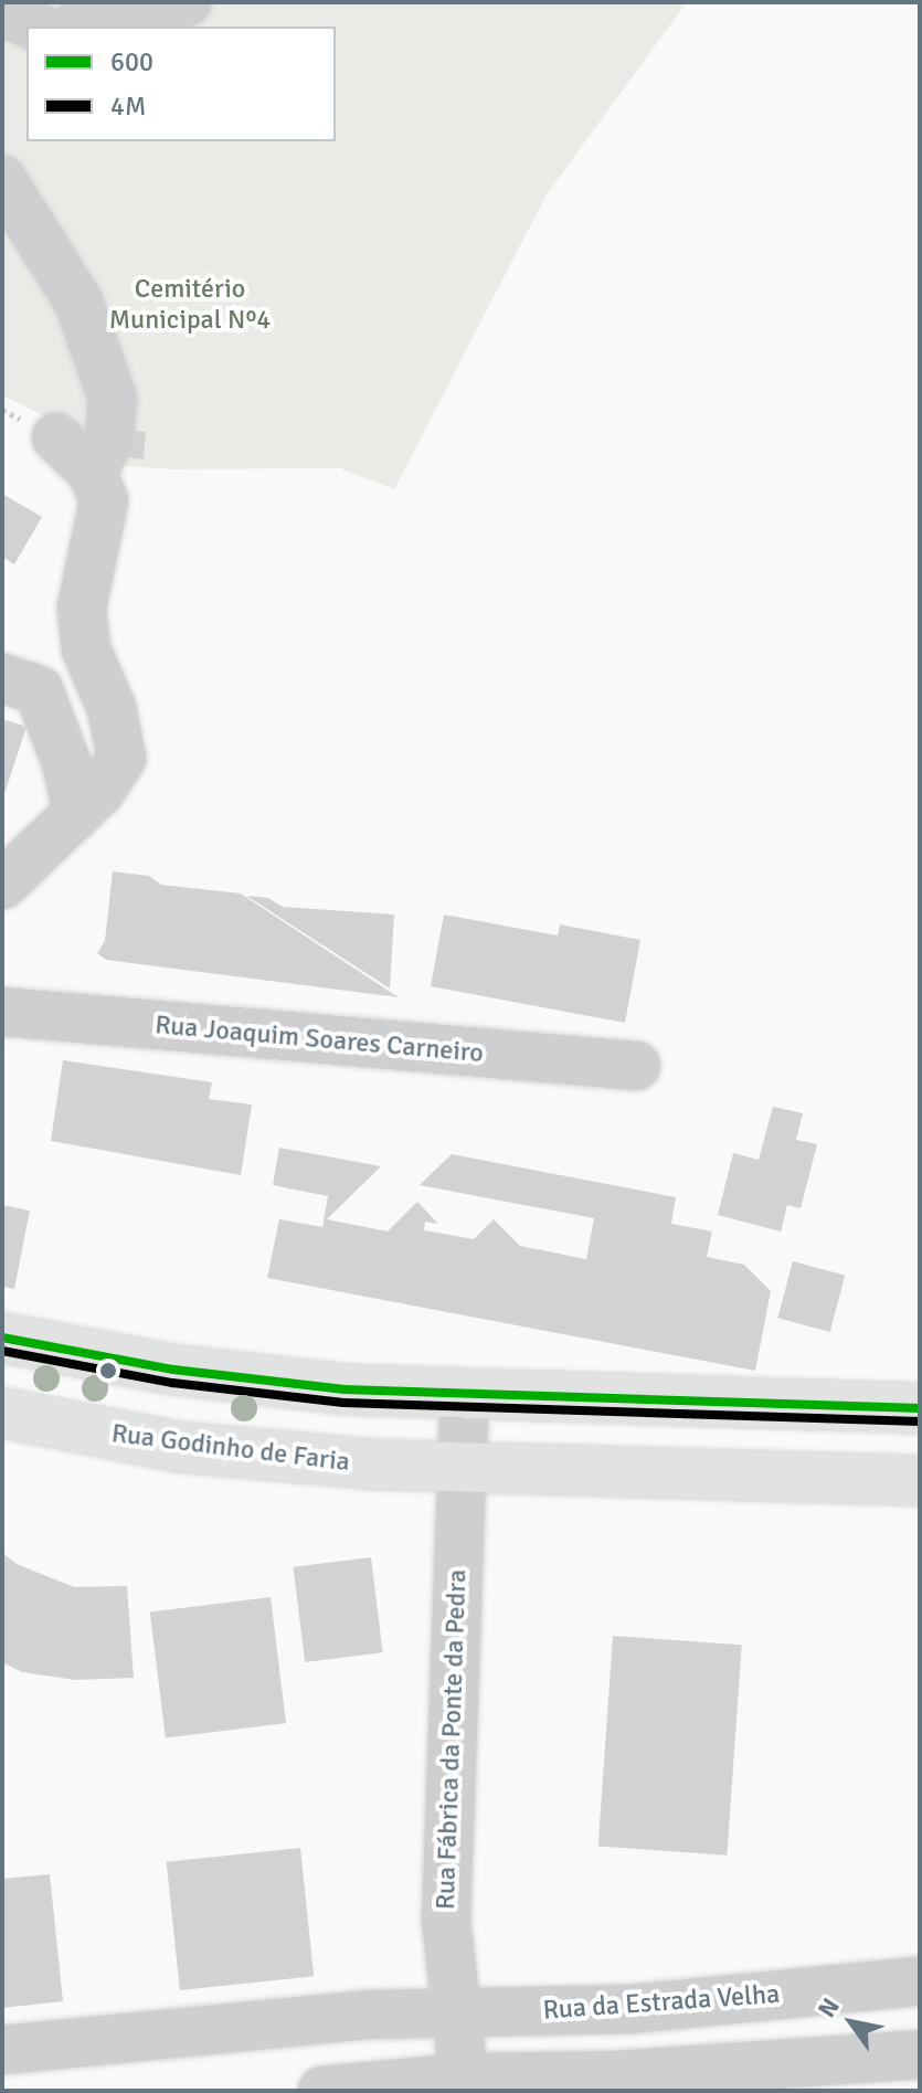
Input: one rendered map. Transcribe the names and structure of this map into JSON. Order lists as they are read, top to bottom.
{
  "streets": {
    "main road": ["Rua Godinho de Faria"],
    "street": ["Rua Joaquim Soares Carneiro", "Rua Fábrica da Ponte da Pedra", "Rua da Estrada Velha"]
  },
  "crossings": [
    ["Rua Godinho de Faria", "Rua Fábrica da Ponte da Pedra"],
    ["Rua Fábrica da Ponte da Pedra", "Rua da Estrada Velha"]
  ],
  "parks": ["Cemitério Municipal Nº4"],
  "lines": ["transit line 600", "transit line 4M"],
  "legend": ["600", "4M"],
  "north": "top left"
}
